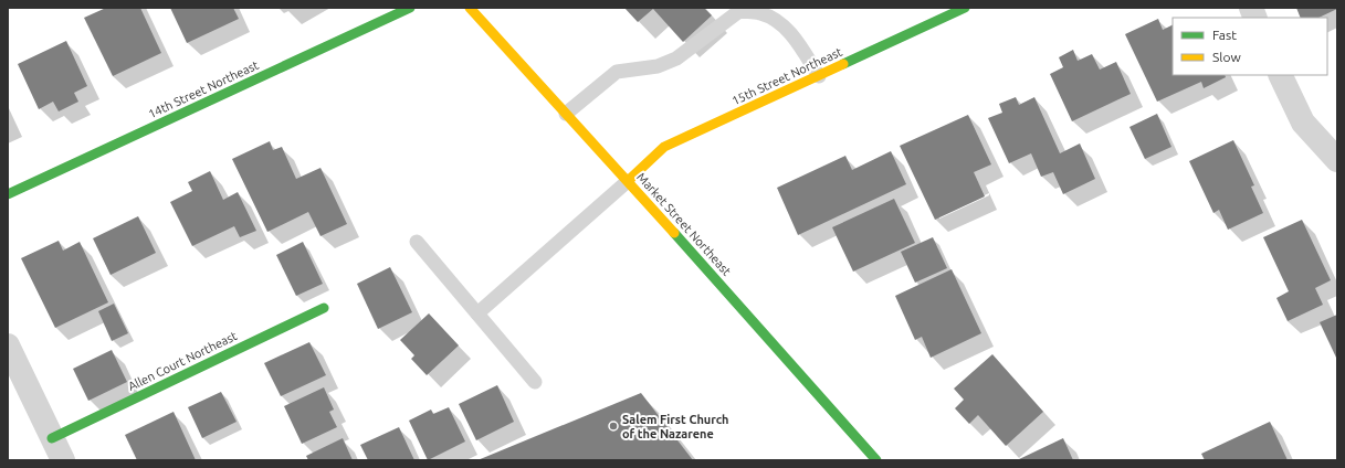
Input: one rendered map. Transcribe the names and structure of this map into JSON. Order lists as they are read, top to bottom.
{
  "streets": {
    "street": [
      "15th Street Northeast",
      "14th Street Northeast",
      "Market Street Northeast",
      "Allen Court Northeast"
    ]
  },
  "crossings": [
    ["15th Street Northeast", "Market Street Northeast"]
  ],
  "places": ["Salem First Church of the Nazarene"],
  "legend": ["Fast", "Slow"]
}
